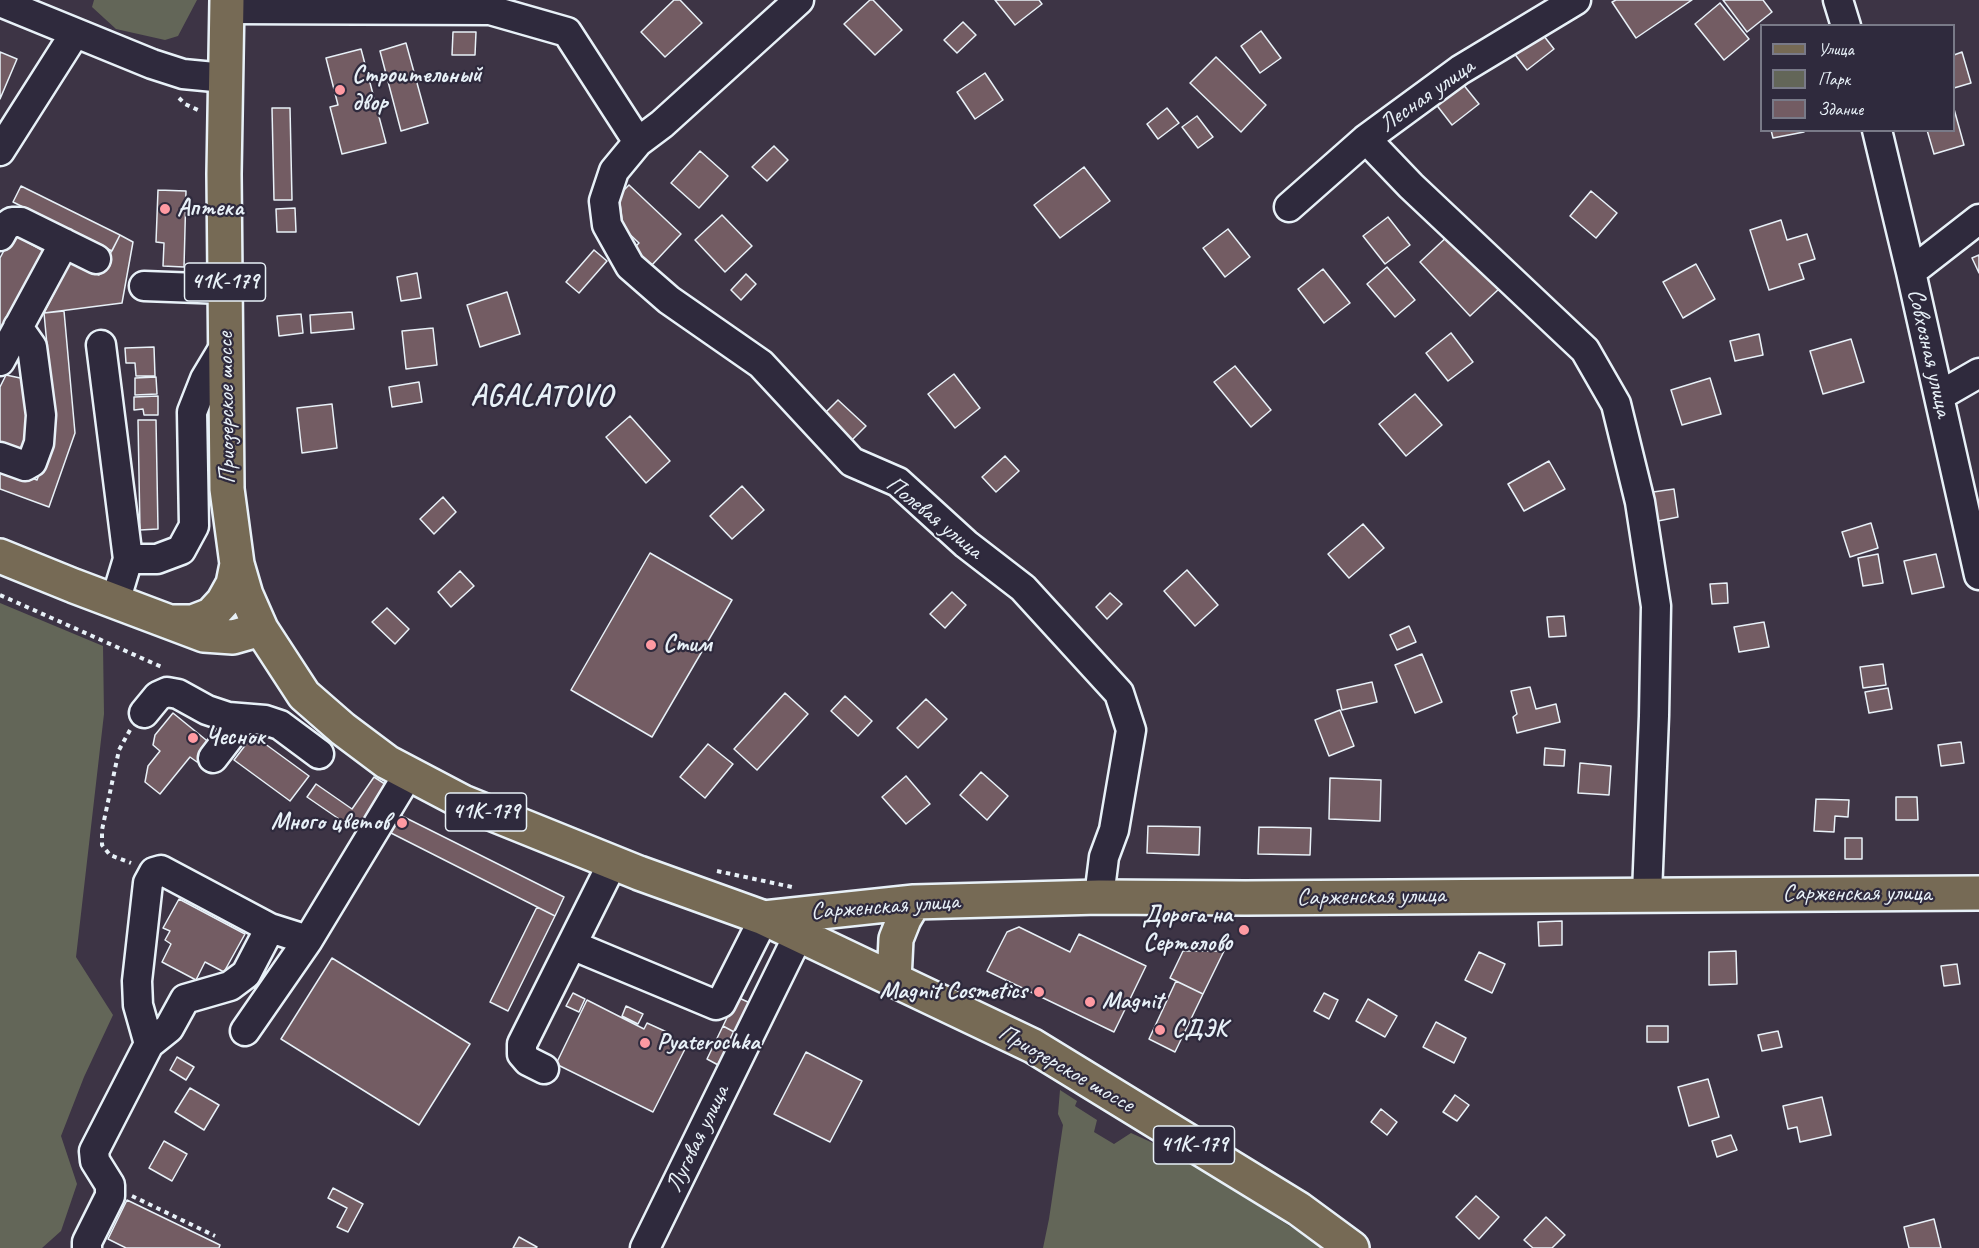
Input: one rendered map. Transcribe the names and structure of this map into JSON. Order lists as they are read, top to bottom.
{
  "streets": {
    "main road": ["41К-179", "Приозерское шоссе", "Сарженская улица"],
    "street": [
      "Лесная улица",
      "Совхозная улица",
      "Полевая улица",
      "Луговая улица"
    ]
  },
  "crossings": [
    ["41К-179", "Приозерское шоссе"],
    ["41К-179", "Сарженская улица"],
    ["Приозерское шоссе", "Сарженская улица"],
    ["Приозерское шоссе", "Луговая улица"],
    ["Полевая улица", "Сарженская улица"]
  ],
  "districts": ["AGALATOVO"],
  "places": [
    "Строительный двор",
    "Аптека",
    "Стим",
    "Чеснок",
    "Много цветов",
    "Дорога на Сертолово",
    "Magnit Cosmetics",
    "Magnit",
    "СДЭК",
    "Pyaterochka"
  ],
  "legend": ["Улица", "Парк", "Здание"]
}
